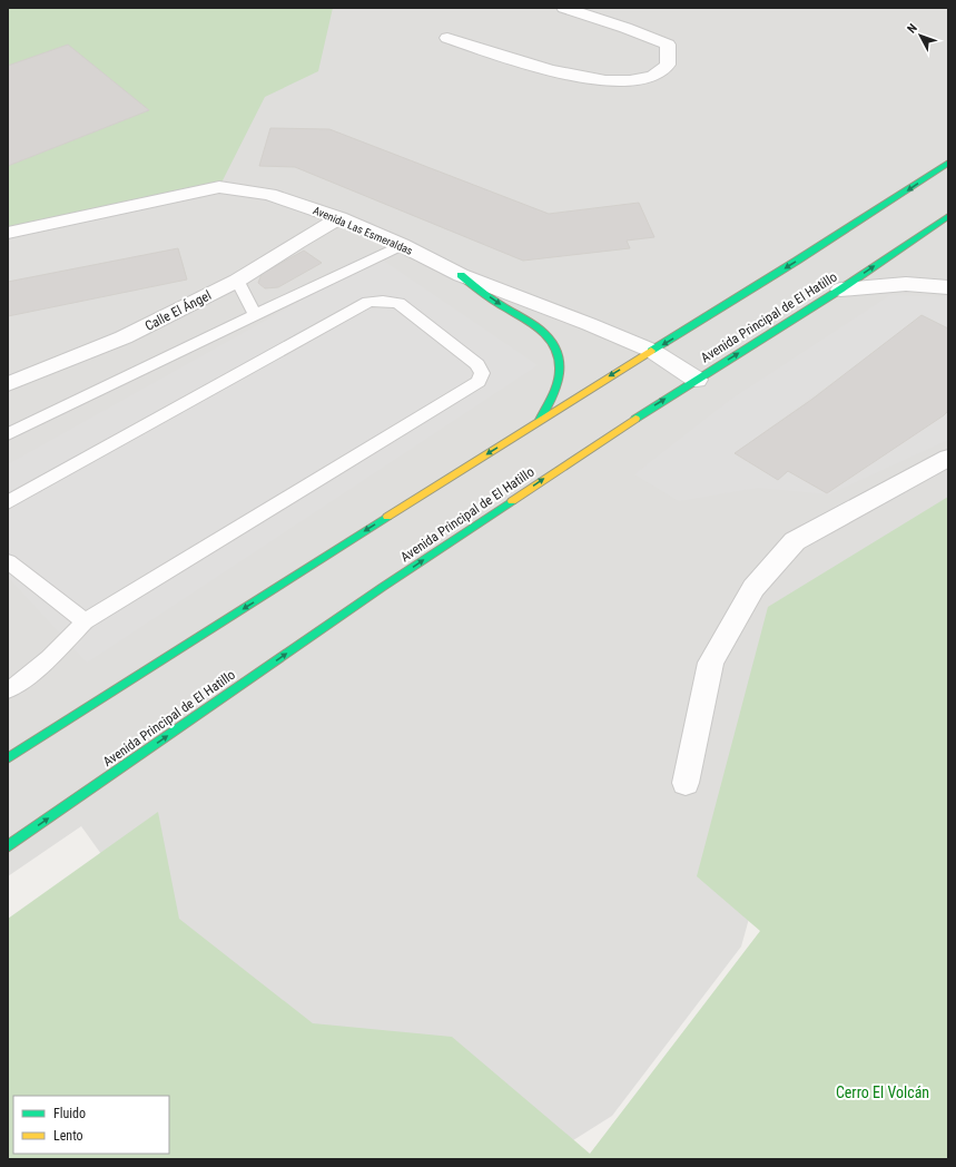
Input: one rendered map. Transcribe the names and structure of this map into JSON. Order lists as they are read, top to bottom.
{
  "streets": {
    "main road": ["Avenida Principal de El Hatillo"],
    "street": ["Avenida Las Esmeraldas", "Calle El Ángel"]
  },
  "crossings": [
    ["Avenida Las Esmeraldas", "Calle El Ángel"],
    ["Avenida Las Esmeraldas", "Avenida Principal de El Hatillo"]
  ],
  "parks": ["Cerro El Volcán"],
  "legend": ["Fluido", "Lento"],
  "north": "top left"
}
